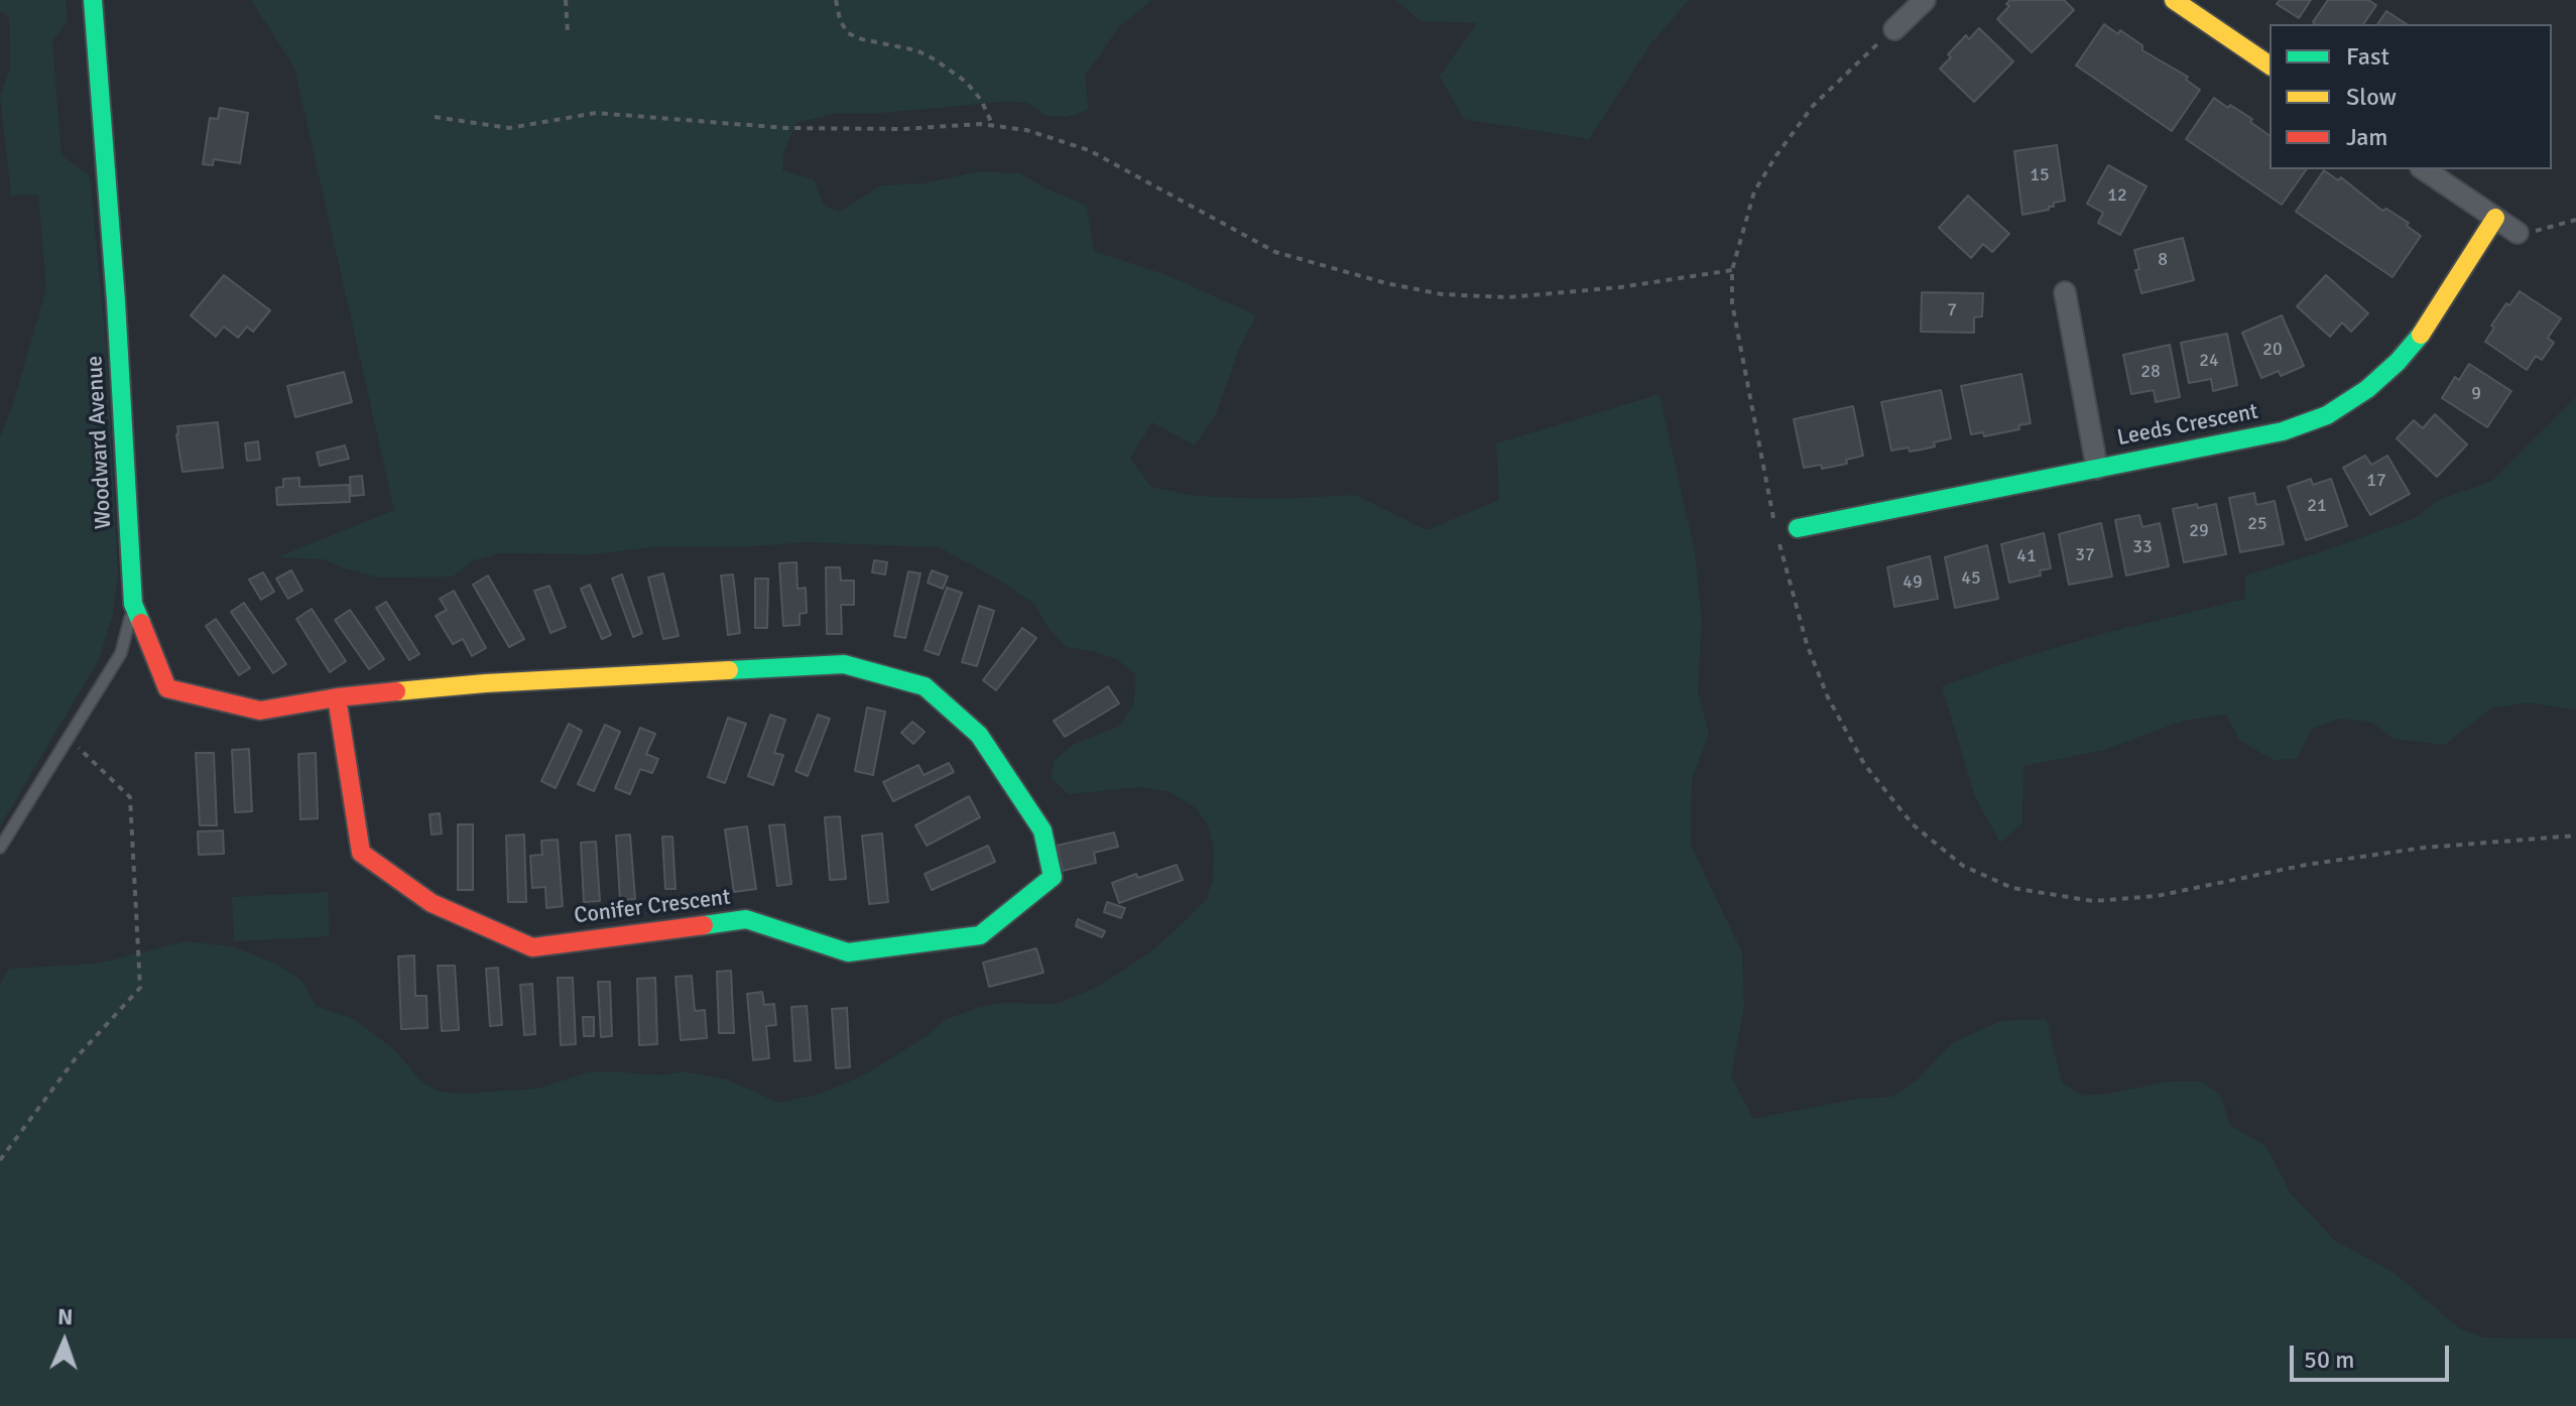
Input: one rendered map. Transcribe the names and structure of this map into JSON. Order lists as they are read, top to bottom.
{
  "streets": {
    "street": ["Leeds Crescent", "Woodward Avenue", "Conifer Crescent"]
  },
  "crossings": [
    ["Woodward Avenue", "Conifer Crescent"]
  ],
  "house_numbers": [
    "15",
    "12",
    "8",
    "7",
    "20",
    "24",
    "28",
    "9",
    "17",
    "21",
    "25",
    "29",
    "33",
    "37",
    "41",
    "45",
    "49"
  ],
  "legend": ["Fast", "Slow", "Jam"],
  "scale_bar": "50 m",
  "north": "top"
}
